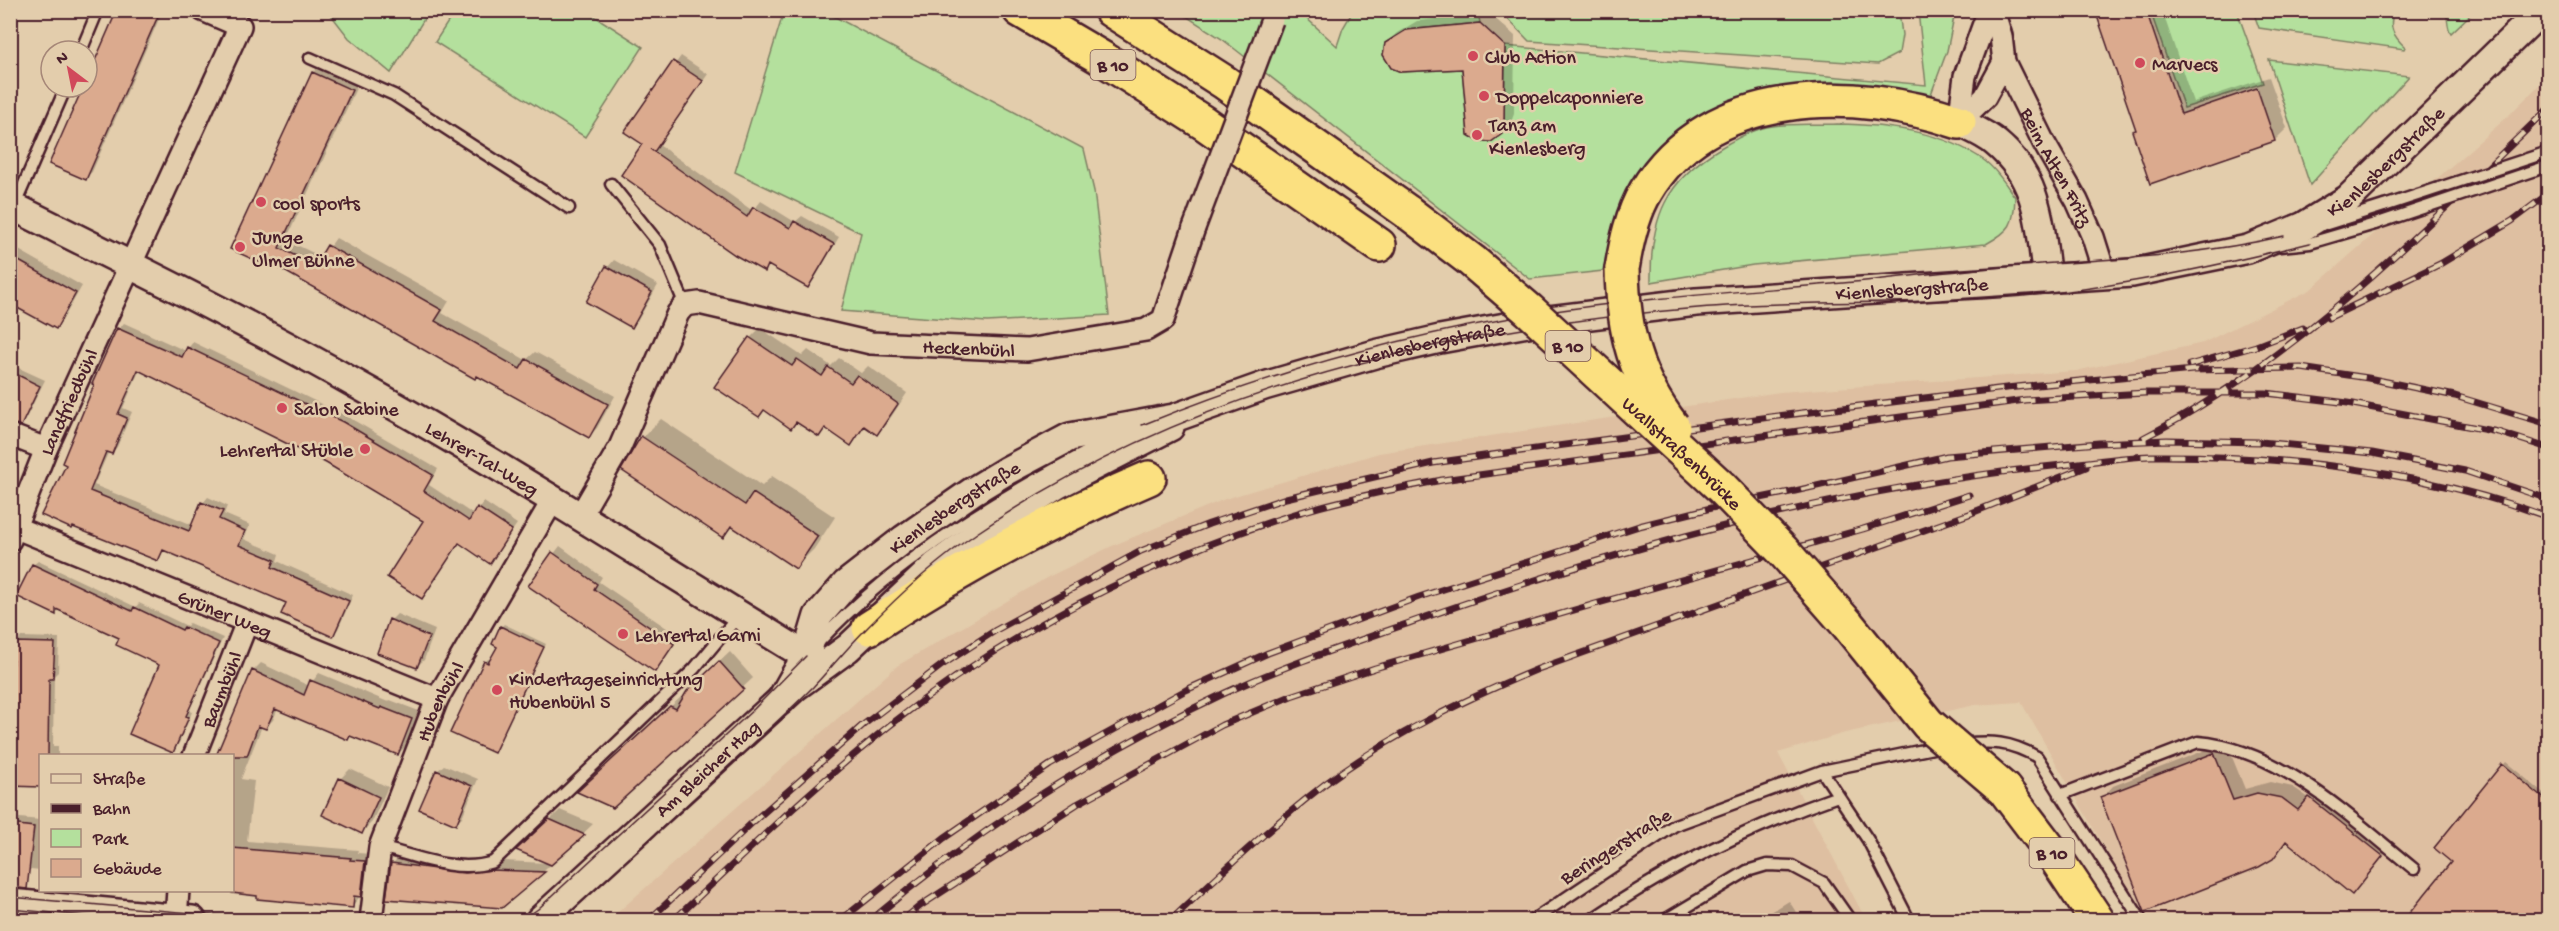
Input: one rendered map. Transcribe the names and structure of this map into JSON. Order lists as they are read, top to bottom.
{
  "streets": {
    "highway": ["B 10", "Wallstraßenbrücke"],
    "street": [
      "Kienlesbergstraße",
      "Beim Alten Fritz",
      "Heckenbühl",
      "Landfriedbühl",
      "Lehrer-Tal-Weg",
      "Grüner Weg",
      "Baumbühl",
      "Hubenbühl",
      "Am Bleicher Hag"
    ],
    "lane": ["Beringerstraße"]
  },
  "crossings": [
    ["Kienlesbergstraße", "Beim Alten Fritz"],
    ["Kienlesbergstraße", "Lehrer-Tal-Weg"],
    ["Kienlesbergstraße", "Am Bleicher Hag"],
    ["Landfriedbühl", "Lehrer-Tal-Weg"],
    ["Landfriedbühl", "Grüner Weg"],
    ["Lehrer-Tal-Weg", "Hubenbühl"],
    ["Grüner Weg", "Baumbühl"],
    ["Grüner Weg", "Hubenbühl"]
  ],
  "places": [
    "Club Action",
    "Marvecs",
    "Doppelcaponniere",
    "Tanz am Kienlesberg",
    "cool sports",
    "Junge Ulmer Bühne",
    "Salon Sabine",
    "Lehrertal Stüble",
    "Lehrertal Garni",
    "Kindertageseinrichtung Hubenbühl 5"
  ],
  "legend": [
    "Straße",
    "Bahn",
    "Park",
    "Gebäude"
  ],
  "north": "top left"
}
